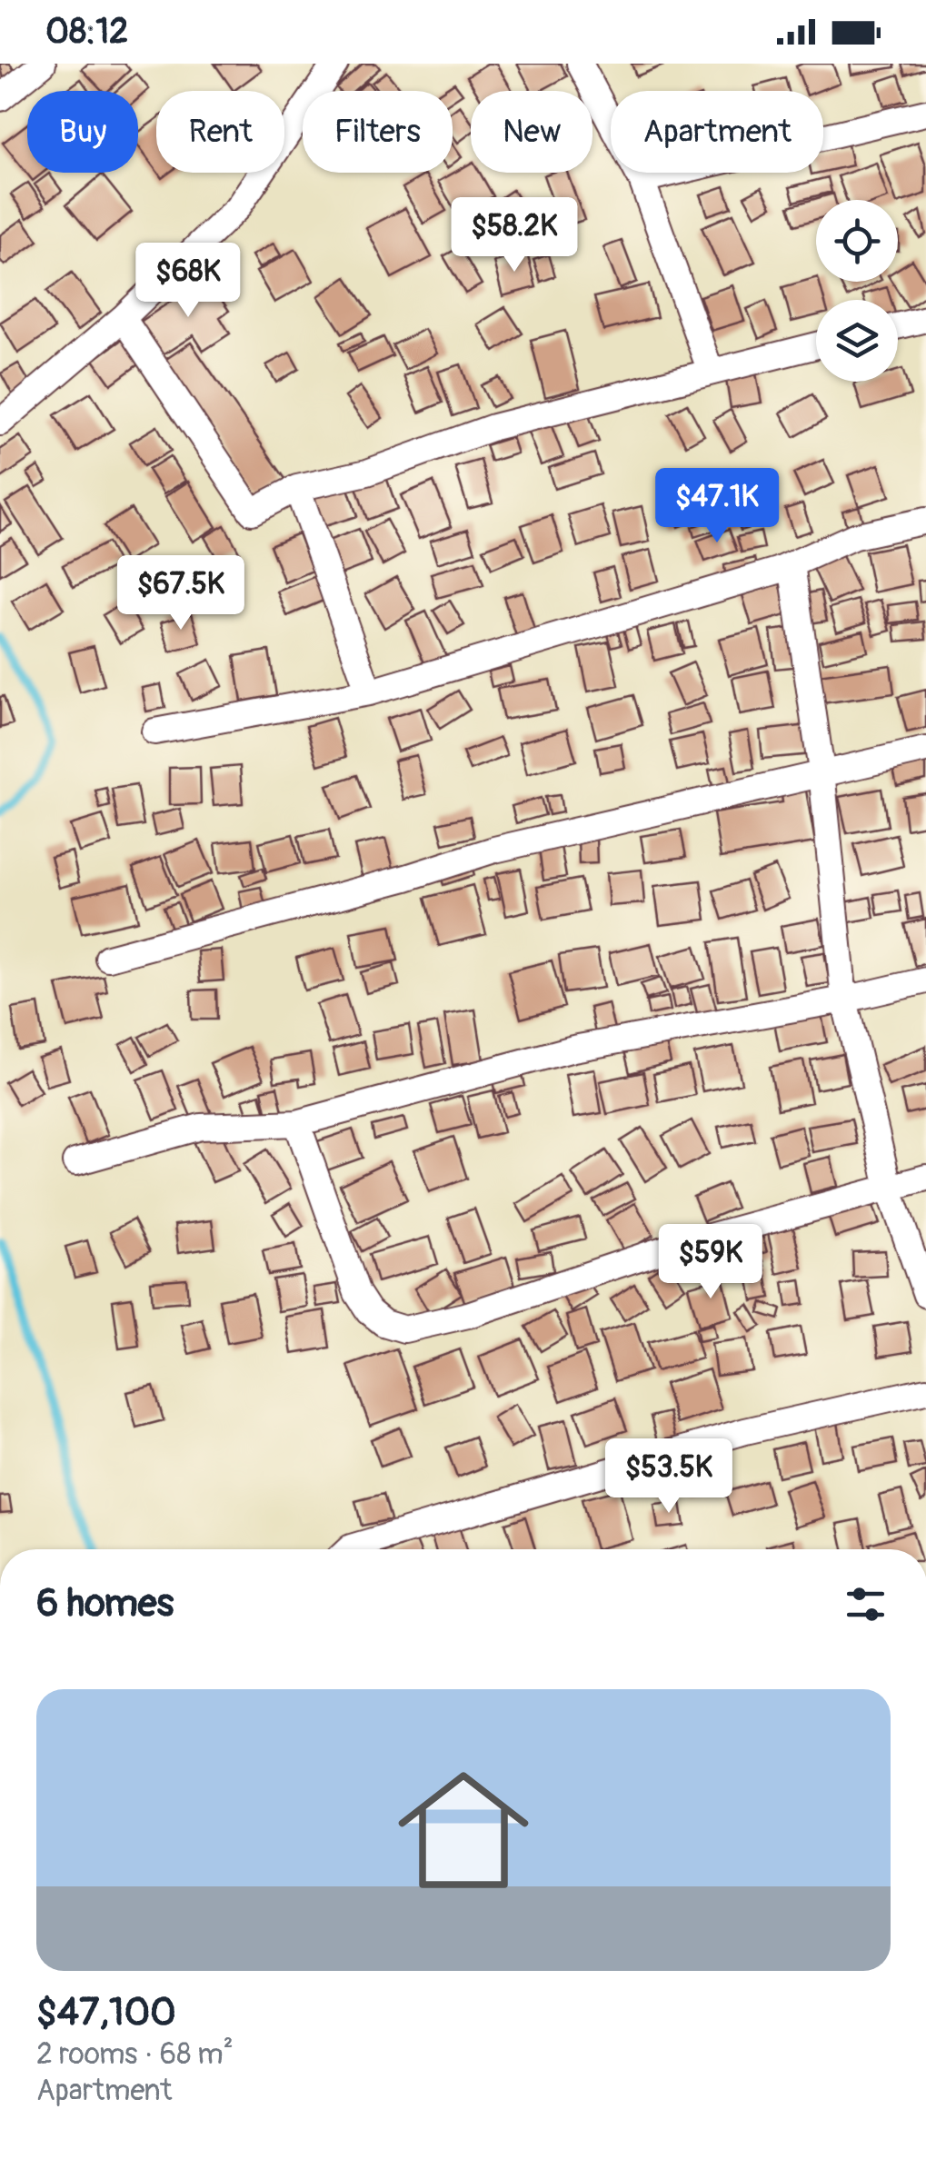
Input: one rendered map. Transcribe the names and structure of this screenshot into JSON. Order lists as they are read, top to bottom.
{
  "page": {
    "status": "08:12",
    "chip": [
      "Buy",
      "Rent",
      "Filters",
      "New",
      "Apartment"
    ],
    "price": [
      "$58.2K",
      "$68K",
      "$47.1K",
      "$67.5K",
      "$59K",
      "$53.5K"
    ],
    "heading": "6 homes",
    "list": [
      {
        "name": "$47,100",
        "note": "2 rooms · 68 m² · Apartment"
      }
    ]
  }
}
